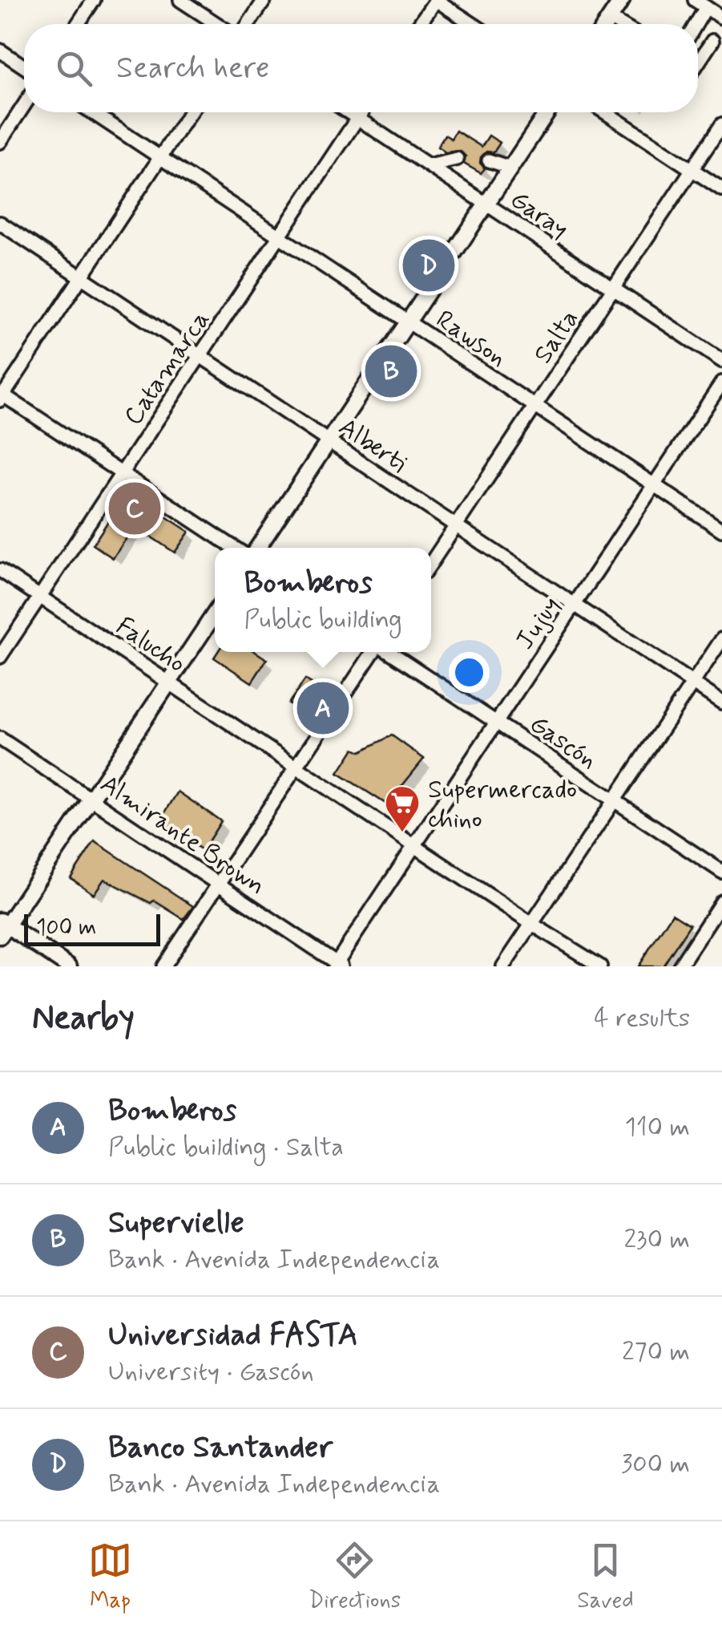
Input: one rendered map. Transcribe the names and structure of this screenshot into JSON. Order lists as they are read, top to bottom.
{
  "streets": {
    "street": [
      "Garay",
      "Salta",
      "Rawson",
      "Catamarca",
      "Alberti",
      "Jujuy",
      "Falucho",
      "Gascón",
      "Almirante Brown"
    ]
  },
  "crossings": [
    ["Garay", "Salta"],
    ["Garay", "Catamarca"],
    ["Salta", "Rawson"],
    ["Salta", "Alberti"],
    ["Rawson", "Catamarca"],
    ["Rawson", "Jujuy"],
    ["Catamarca", "Alberti"],
    ["Catamarca", "Falucho"],
    ["Alberti", "Jujuy"],
    ["Jujuy", "Falucho"],
    ["Jujuy", "Gascón"],
    ["Jujuy", "Almirante Brown"]
  ],
  "places": {
    "supermarket": ["Supermercado chino"]
  },
  "scale_bar": "100 m",
  "page": {
    "search": "Search here",
    "pins": [
      "D",
      "B",
      "C",
      "A"
    ],
    "popup": ["Bomberos", "Public building"],
    "scale": "100 m",
    "heading": ["Nearby", "4 results"],
    "list": [
      {
        "mark": "A",
        "name": "Bomberos",
        "note": "Public building · Salta",
        "value": "110 m"
      },
      {
        "mark": "B",
        "name": "Supervielle",
        "note": "Bank · Avenida Independencia",
        "value": "230 m"
      },
      {
        "mark": "C",
        "name": "Universidad FASTA",
        "note": "University · Gascón",
        "value": "270 m"
      },
      {
        "mark": "D",
        "name": "Banco Santander",
        "note": "Bank · Avenida Independencia",
        "value": "300 m"
      }
    ],
    "nav": ["Map", "Directions", "Saved"]
  }
}
